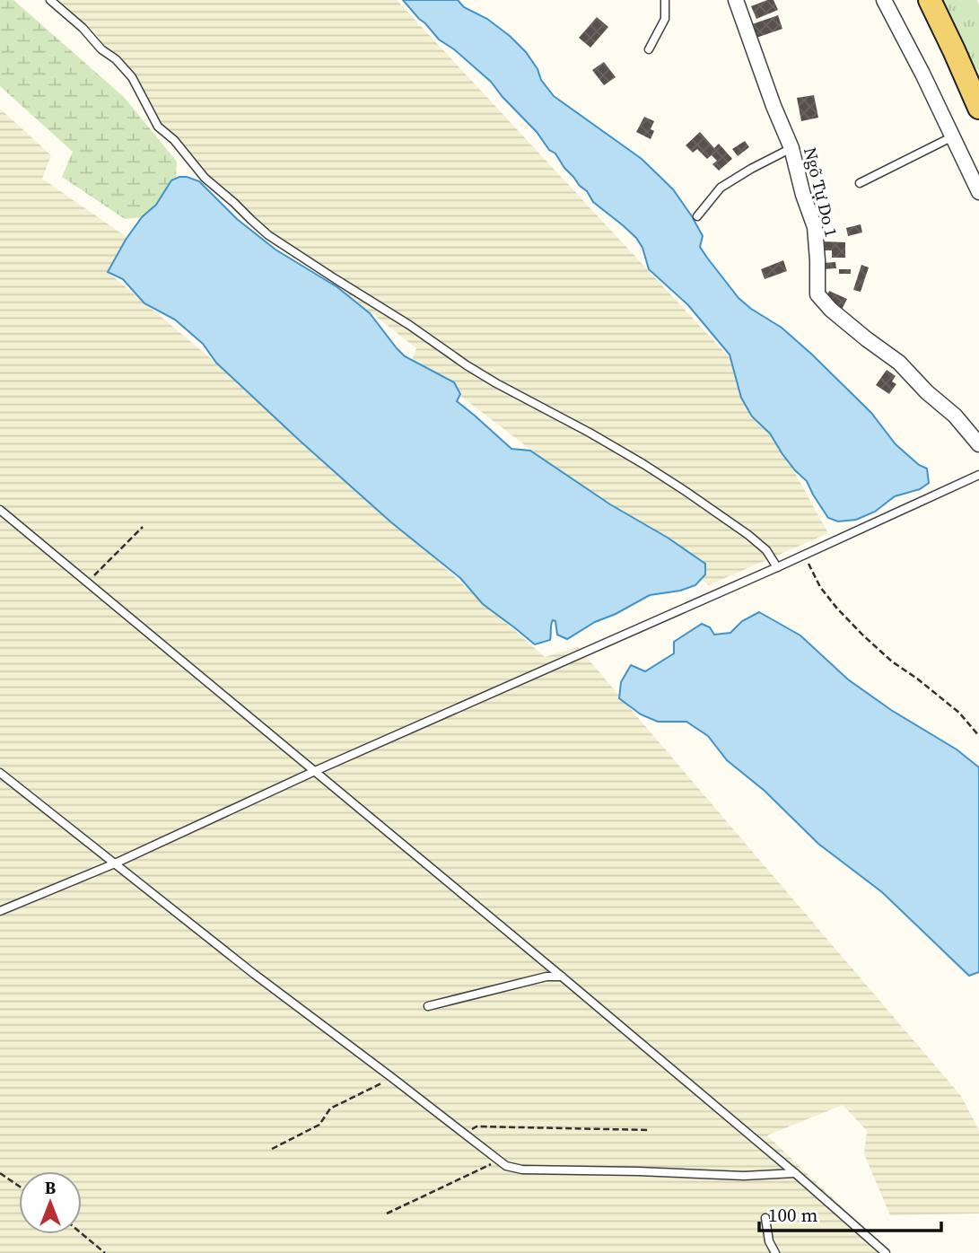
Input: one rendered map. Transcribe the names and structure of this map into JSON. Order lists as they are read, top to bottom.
{
  "streets": {
    "street": ["Ngõ Tự Do 1"]
  },
  "scale_bar": "100 m",
  "north": "top"
}
